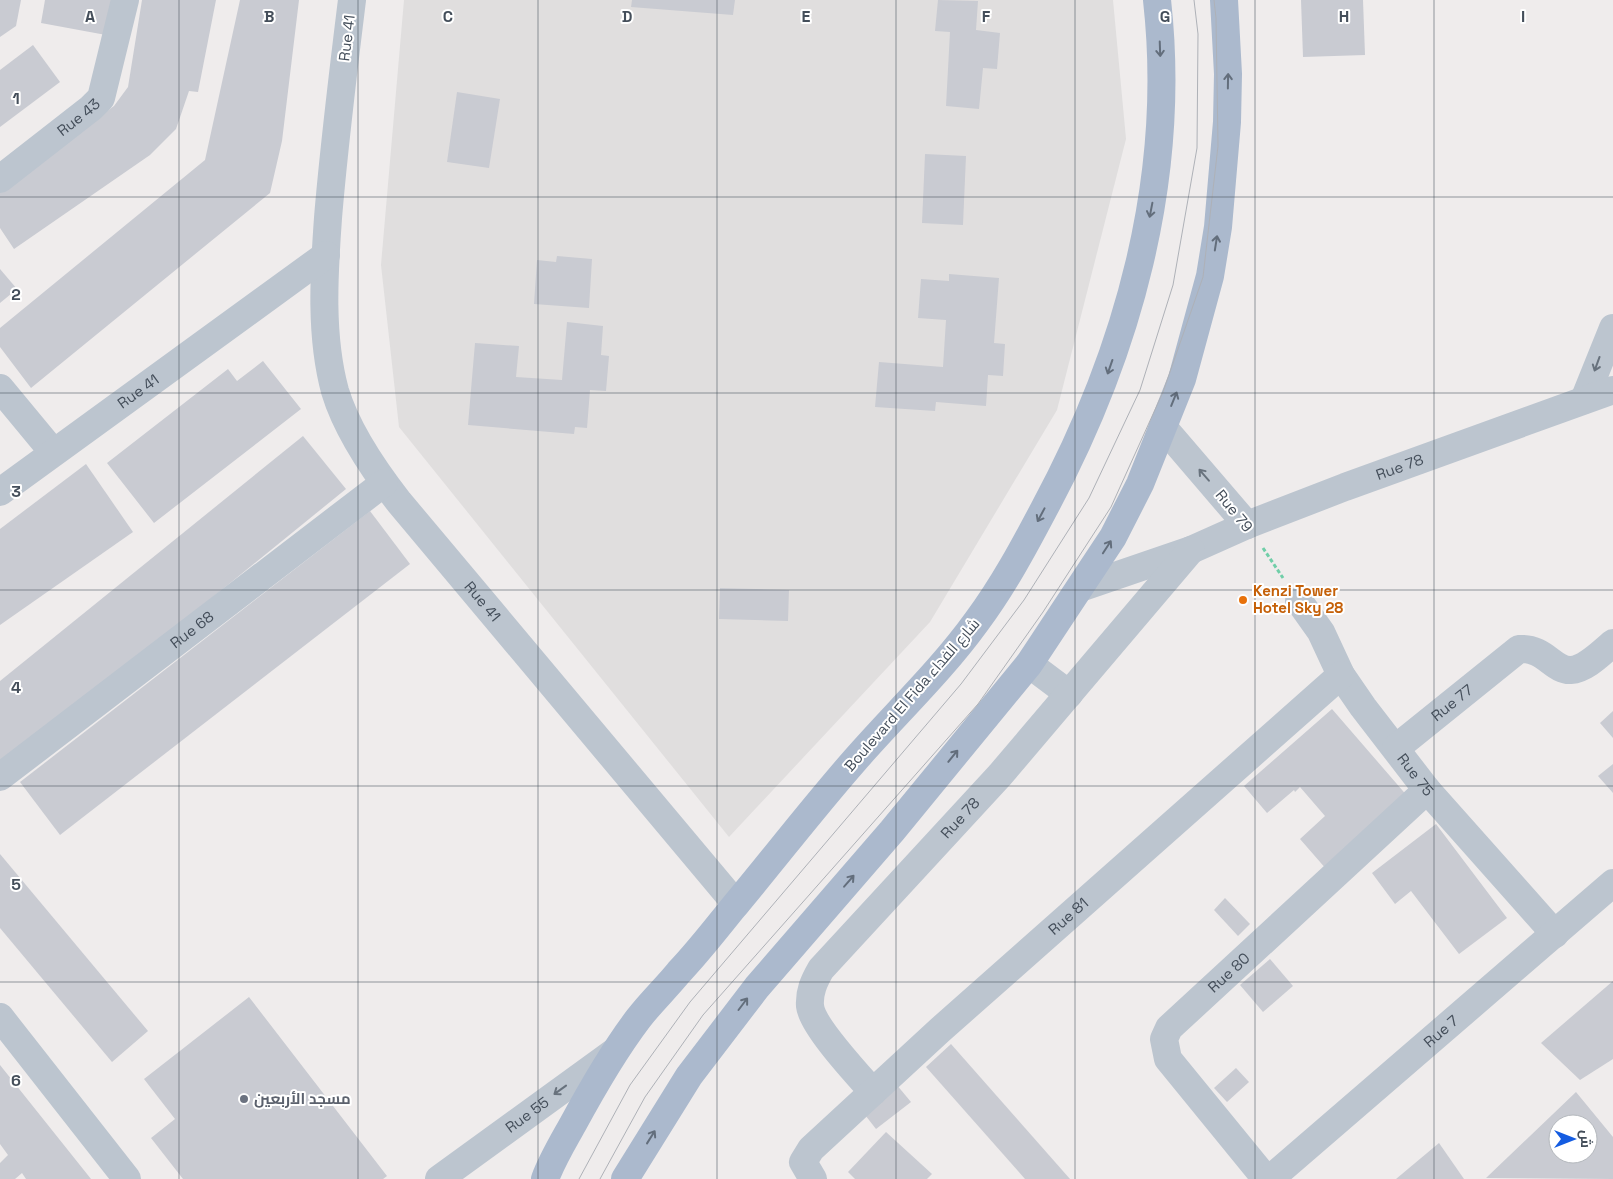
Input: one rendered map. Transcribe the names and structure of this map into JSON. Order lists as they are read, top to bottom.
{
  "streets": {
    "main road": ["Boulevard El Fida شارع الفداء"],
    "street": [
      "Rue 41",
      "Rue 43",
      "Rue 78",
      "Rue 79",
      "Rue 68",
      "Rue 77",
      "Rue 75",
      "Rue 81",
      "Rue 80",
      "Rue 7",
      "Rue 55"
    ]
  },
  "crossings": [
    ["Rue 41", "Rue 68"],
    ["Rue 41", "Boulevard El Fida شارع الفداء"],
    ["Rue 78", "Rue 79"],
    ["Rue 78", "Rue 81"],
    ["Rue 79", "Rue 75"],
    ["Boulevard El Fida شارع الفداء", "Rue 55"],
    ["Rue 77", "Rue 75"],
    ["Rue 75", "Rue 81"],
    ["Rue 75", "Rue 80"],
    ["Rue 75", "Rue 7"]
  ],
  "one_way": ["Rue 79", "Rue 55"],
  "places": ["Kenzi Tower Hotel Sky 28", "مسجد الأربعين"],
  "north": "right",
  "grid": {
    "columns": [
      "A",
      "B",
      "C",
      "D",
      "E",
      "F",
      "G",
      "H",
      "I"
    ],
    "rows": [
      "1",
      "2",
      "3",
      "4",
      "5",
      "6"
    ]
  }
}
